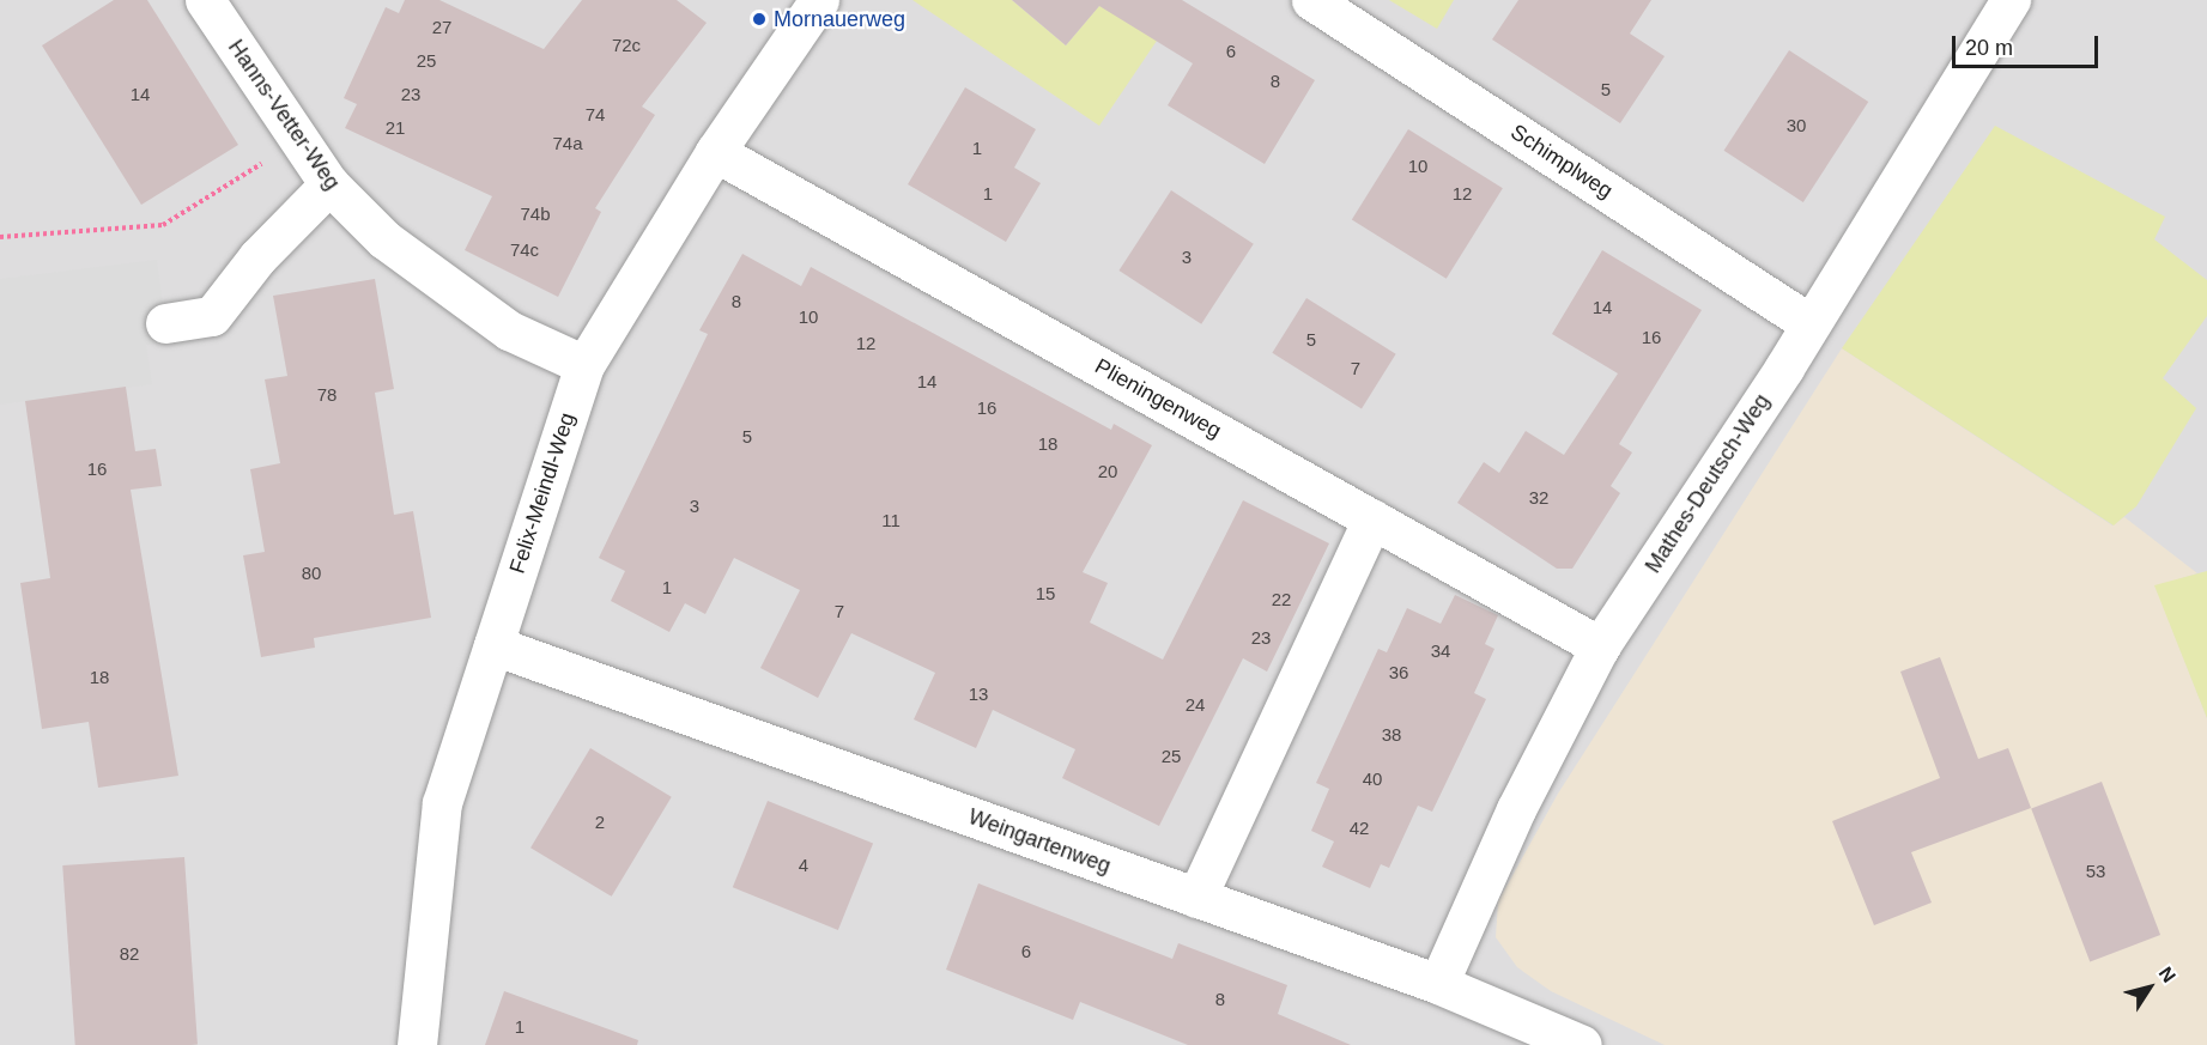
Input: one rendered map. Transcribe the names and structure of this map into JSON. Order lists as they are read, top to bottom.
{
  "streets": {
    "street": [
      "Hanns-Vetter-Weg",
      "Schimplweg",
      "Plieningenweg",
      "Mathes-Deutsch-Weg",
      "Felix-Meindl-Weg",
      "Weingartenweg"
    ]
  },
  "crossings": [
    ["Hanns-Vetter-Weg", "Felix-Meindl-Weg"],
    ["Schimplweg", "Mathes-Deutsch-Weg"],
    ["Plieningenweg", "Mathes-Deutsch-Weg"],
    ["Plieningenweg", "Felix-Meindl-Weg"],
    ["Mathes-Deutsch-Weg", "Weingartenweg"],
    ["Felix-Meindl-Weg", "Weingartenweg"]
  ],
  "places": ["Mornauerweg"],
  "house_numbers": [
    "27",
    "72c",
    "6",
    "25",
    "8",
    "5",
    "14",
    "23",
    "74",
    "30",
    "21",
    "74a",
    "1",
    "10",
    "1",
    "12",
    "74b",
    "74c",
    "3",
    "8",
    "14",
    "10",
    "16",
    "5",
    "12",
    "7",
    "14",
    "78",
    "16",
    "5",
    "18",
    "16",
    "20",
    "32",
    "3",
    "11",
    "80",
    "1",
    "15",
    "22",
    "7",
    "23",
    "34",
    "36",
    "18",
    "13",
    "24",
    "38",
    "25",
    "40",
    "2",
    "42",
    "4",
    "53",
    "6",
    "82",
    "8",
    "1"
  ],
  "scale_bar": "20 m",
  "north": "top right"
}
